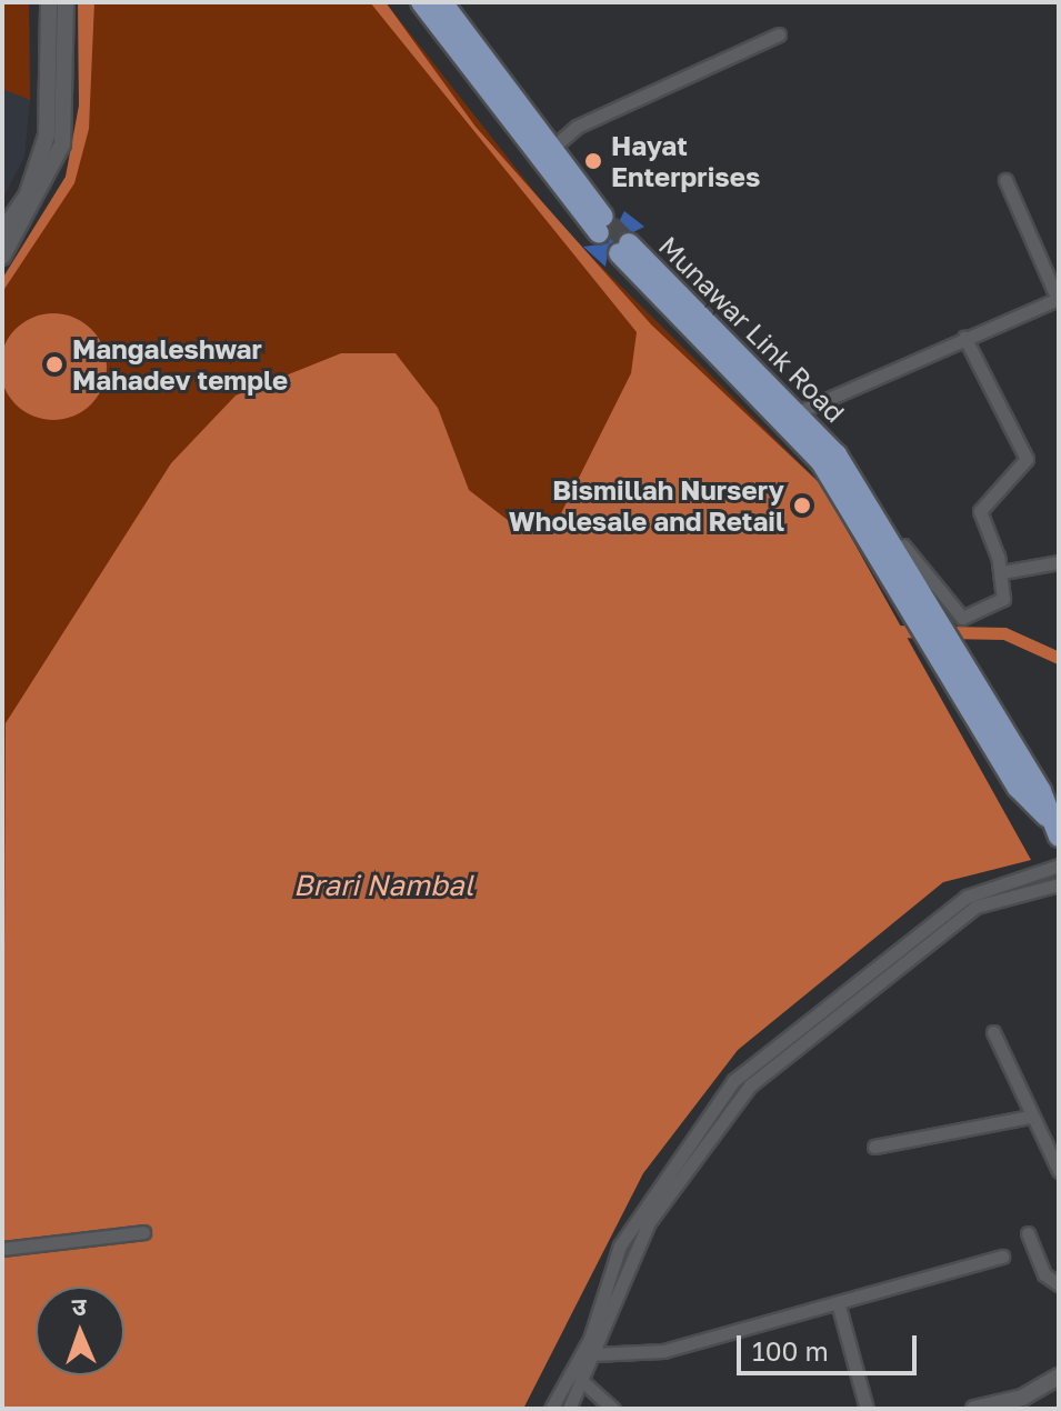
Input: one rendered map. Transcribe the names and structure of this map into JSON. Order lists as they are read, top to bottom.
{
  "streets": {
    "main road": ["Munawar Link Road"]
  },
  "water": ["Brari Nambal"],
  "places": ["Hayat Enterprises", "Mangaleshwar Mahadev temple", "Bismillah Nursery Wholesale and Retail"],
  "scale_bar": "100 m",
  "north": "top"
}
